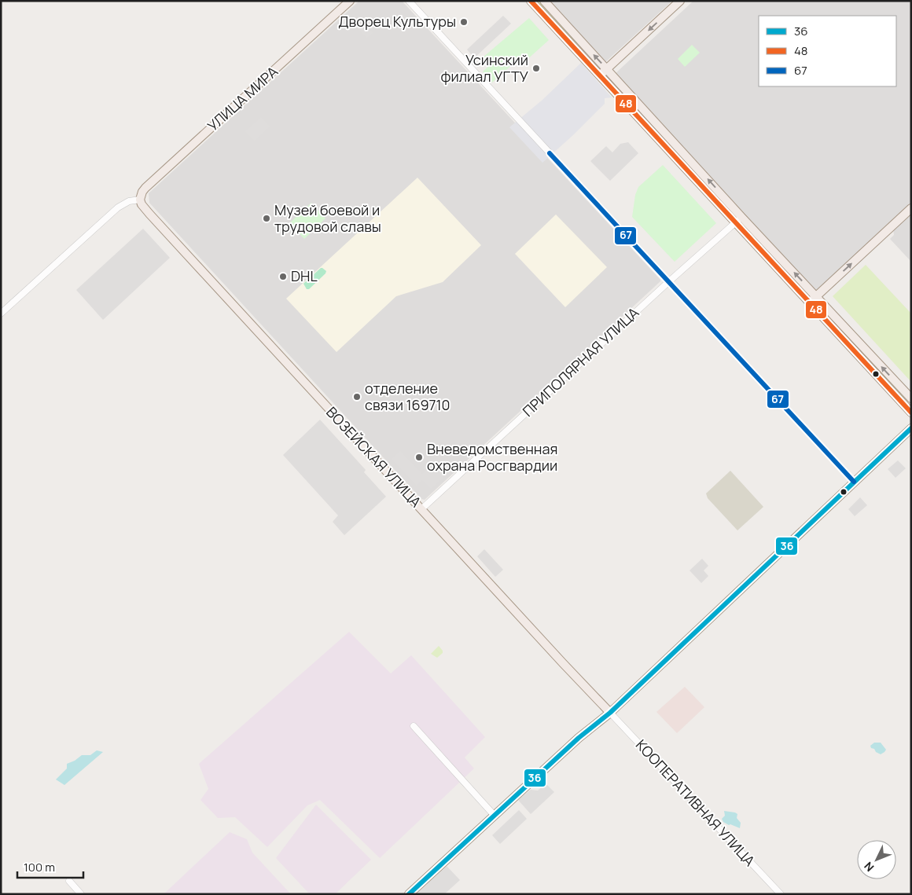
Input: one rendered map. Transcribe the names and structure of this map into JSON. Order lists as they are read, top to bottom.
{
  "streets": {
    "main road": ["УЛИЦА МИРА", "ВОЗЕЙСКАЯ УЛИЦА"],
    "street": ["ПРИПОЛЯРНАЯ УЛИЦА", "КООПЕРАТИВНАЯ УЛИЦА"]
  },
  "crossings": [
    ["УЛИЦА МИРА", "ВОЗЕЙСКАЯ УЛИЦА"],
    ["ПРИПОЛЯРНАЯ УЛИЦА", "ВОЗЕЙСКАЯ УЛИЦА"],
    ["ВОЗЕЙСКАЯ УЛИЦА", "КООПЕРАТИВНАЯ УЛИЦА"]
  ],
  "places": [
    "Дворец Культуры",
    "Усинский филиал УГТУ",
    "Музей боевой и трудовой славы",
    "DHL",
    "отделение связи 169710",
    "Вневедомственная охрана Росгвардии"
  ],
  "lines": ["transit line 48", "transit line 67", "transit line 36"],
  "legend": ["36", "48", "67"],
  "scale_bar": "100 m",
  "north": "bottom left"
}
